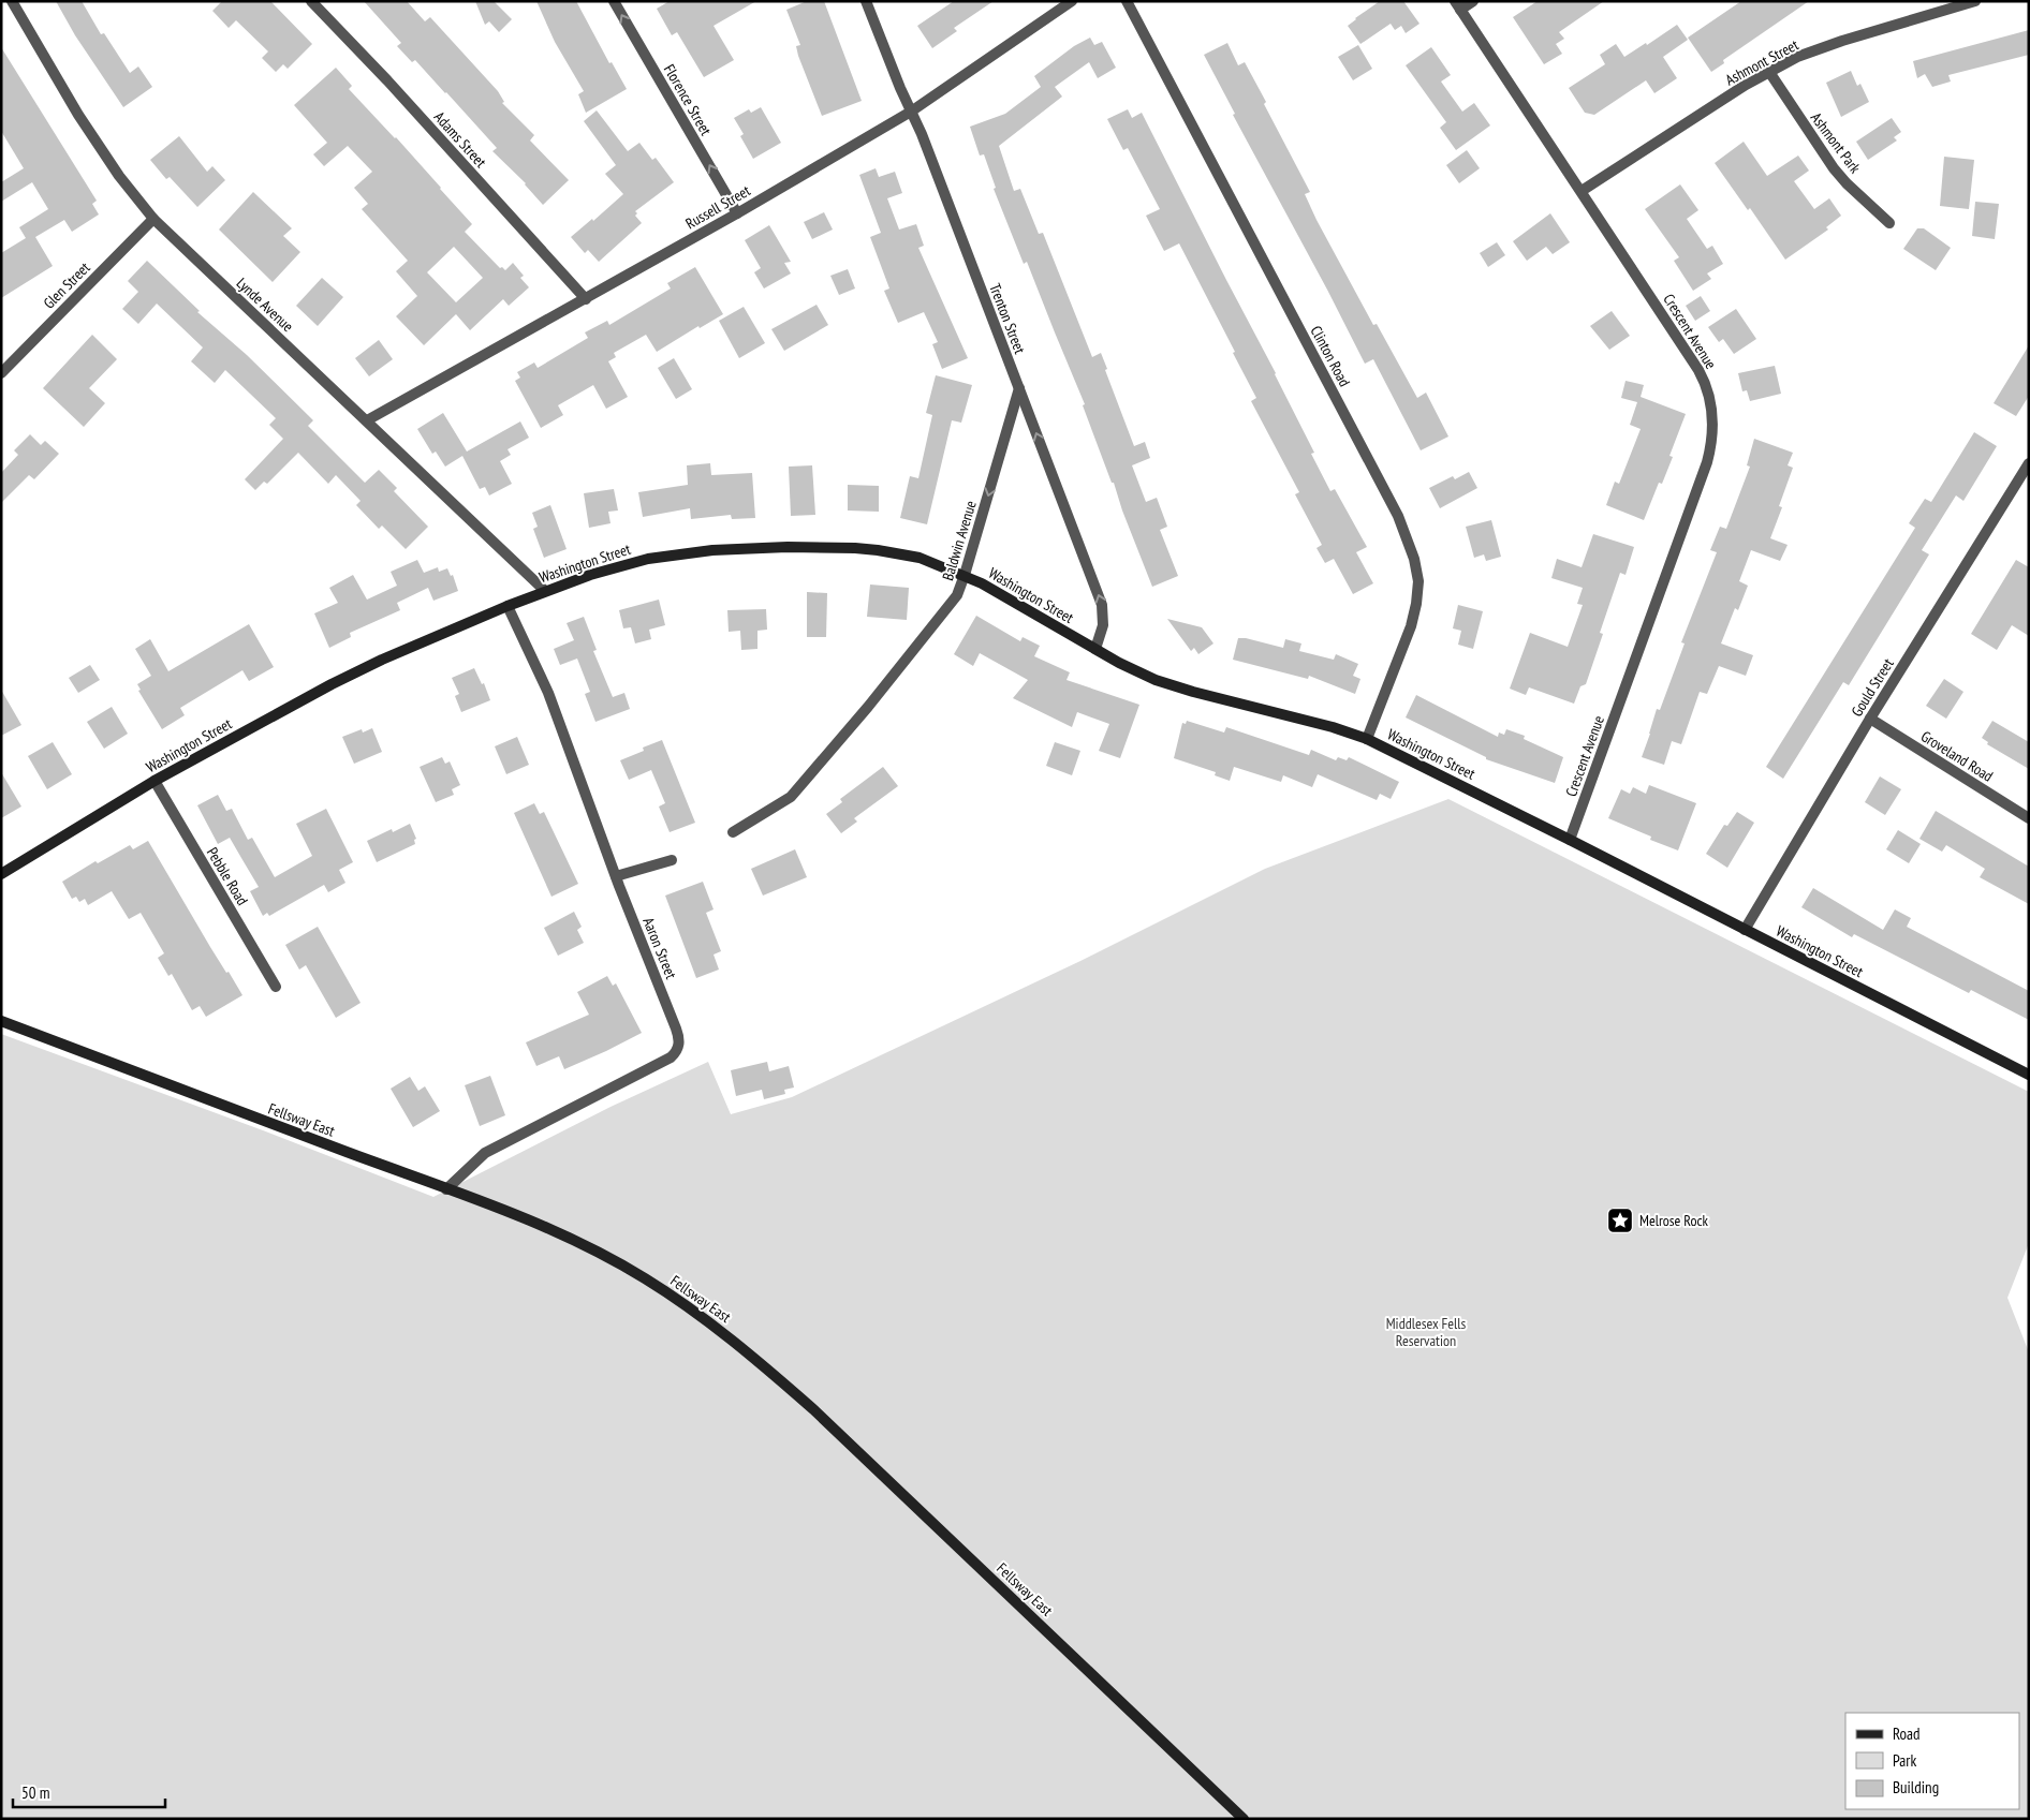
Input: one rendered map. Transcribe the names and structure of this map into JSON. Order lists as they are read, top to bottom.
{
  "streets": {
    "main road": ["Washington Street", "Fellsway East"],
    "street": [
      "Ashmont Street",
      "Florence Street",
      "Adams Street",
      "Ashmont Park",
      "Russell Street",
      "Glen Street",
      "Lynde Avenue",
      "Trenton Street",
      "Crescent Avenue",
      "Clinton Road",
      "Baldwin Avenue",
      "Gould Street",
      "Groveland Road",
      "Pebble Road",
      "Aaron Street"
    ]
  },
  "crossings": [
    ["Ashmont Street", "Ashmont Park"],
    ["Ashmont Street", "Crescent Avenue"],
    ["Florence Street", "Russell Street"],
    ["Adams Street", "Russell Street"],
    ["Russell Street", "Lynde Avenue"],
    ["Russell Street", "Trenton Street"],
    ["Glen Street", "Lynde Avenue"],
    ["Lynde Avenue", "Washington Street"],
    ["Trenton Street", "Baldwin Avenue"],
    ["Trenton Street", "Washington Street"],
    ["Crescent Avenue", "Washington Street"],
    ["Clinton Road", "Washington Street"],
    ["Baldwin Avenue", "Washington Street"],
    ["Washington Street", "Gould Street"],
    ["Washington Street", "Pebble Road"],
    ["Washington Street", "Aaron Street"],
    ["Gould Street", "Groveland Road"],
    ["Aaron Street", "Fellsway East"]
  ],
  "one_way": ["Florence Street", "Trenton Street", "Baldwin Avenue"],
  "parks": ["Middlesex Fells Reservation"],
  "places": {
    "place": ["Melrose Rock"]
  },
  "legend": ["Road", "Park", "Building"],
  "scale_bar": "50 m"
}
